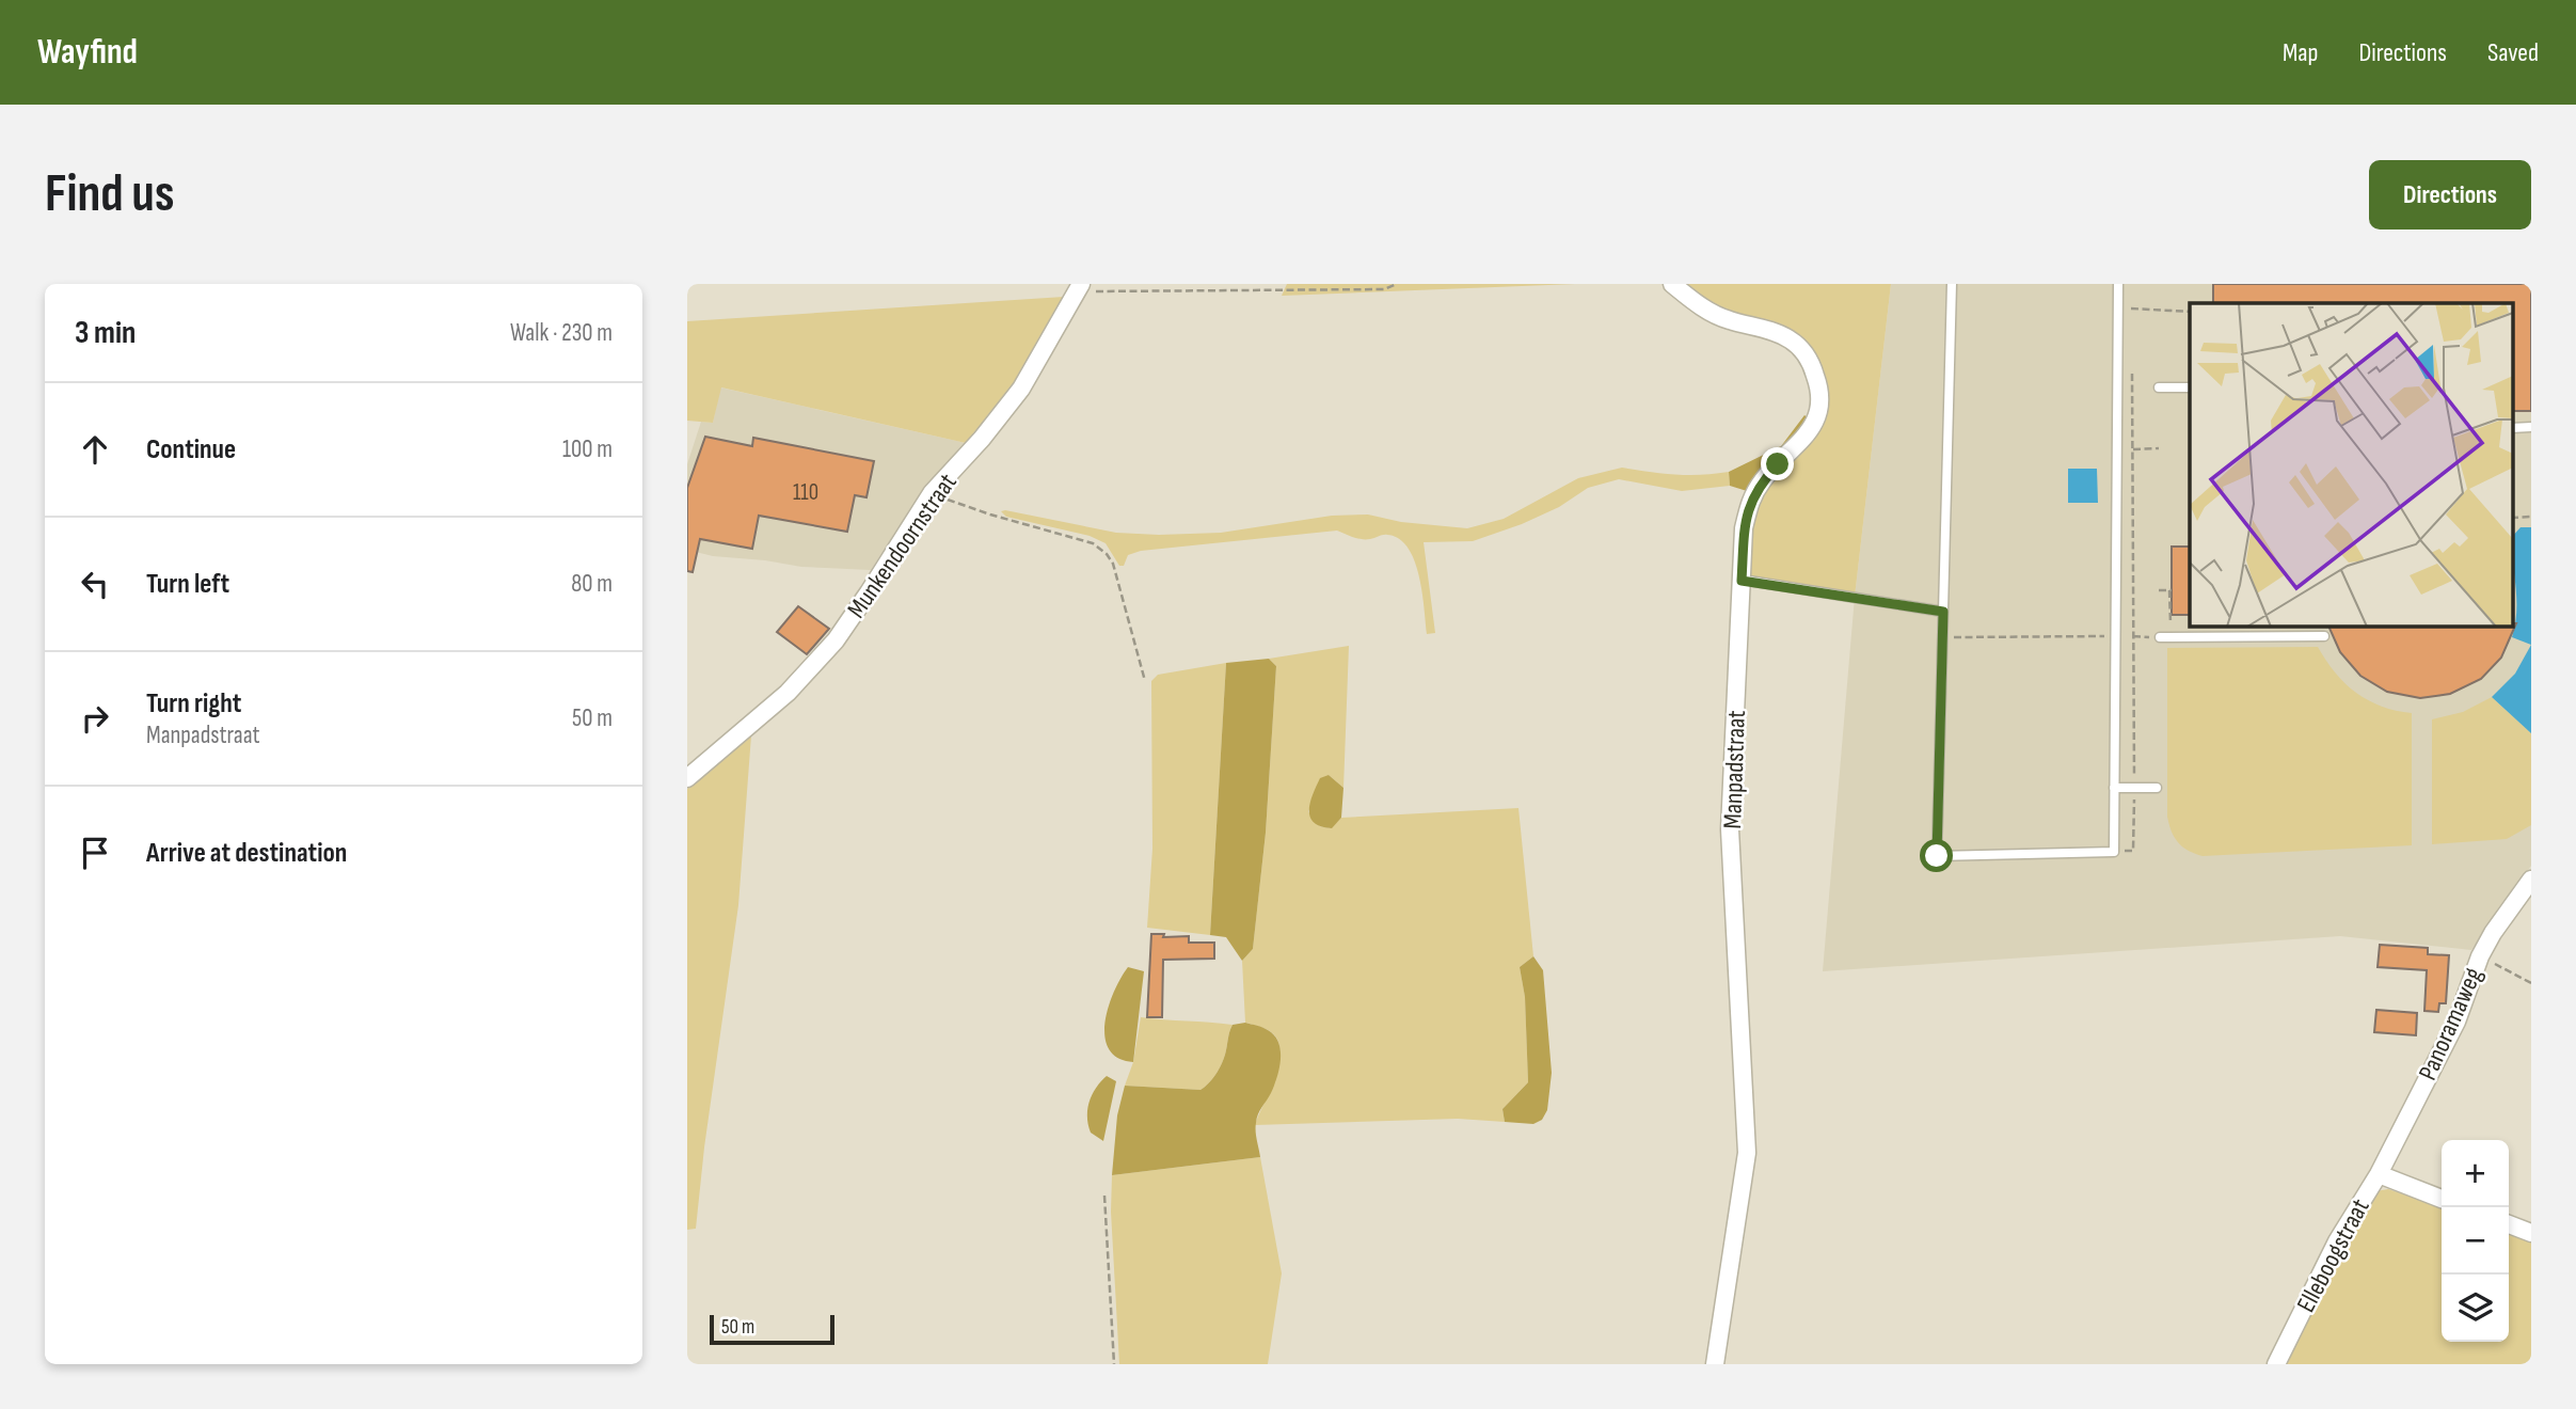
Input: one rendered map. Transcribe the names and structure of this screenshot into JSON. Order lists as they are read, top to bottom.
{
  "streets": {
    "street": [
      "Munkendoornstraat",
      "Manpadstraat",
      "Panoramaweg",
      "Elleboogstraat"
    ]
  },
  "crossings": [
    ["Panoramaweg", "Elleboogstraat"]
  ],
  "house_numbers": ["110"],
  "scale_bar": "50 m",
  "page": {
    "header": "Wayfind",
    "nav": ["Map", "Directions", "Saved"],
    "buttons": "Directions",
    "title": "Find us",
    "heading": ["3 min", "Walk · 230 m"],
    "list": [
      ["Continue", "100 m"],
      ["Turn left", "80 m"],
      ["Turn right", "Manpadstraat", "50 m"],
      "Arrive at destination"
    ],
    "map_buttons": ["+", "−"],
    "scale": "50 m"
  }
}
